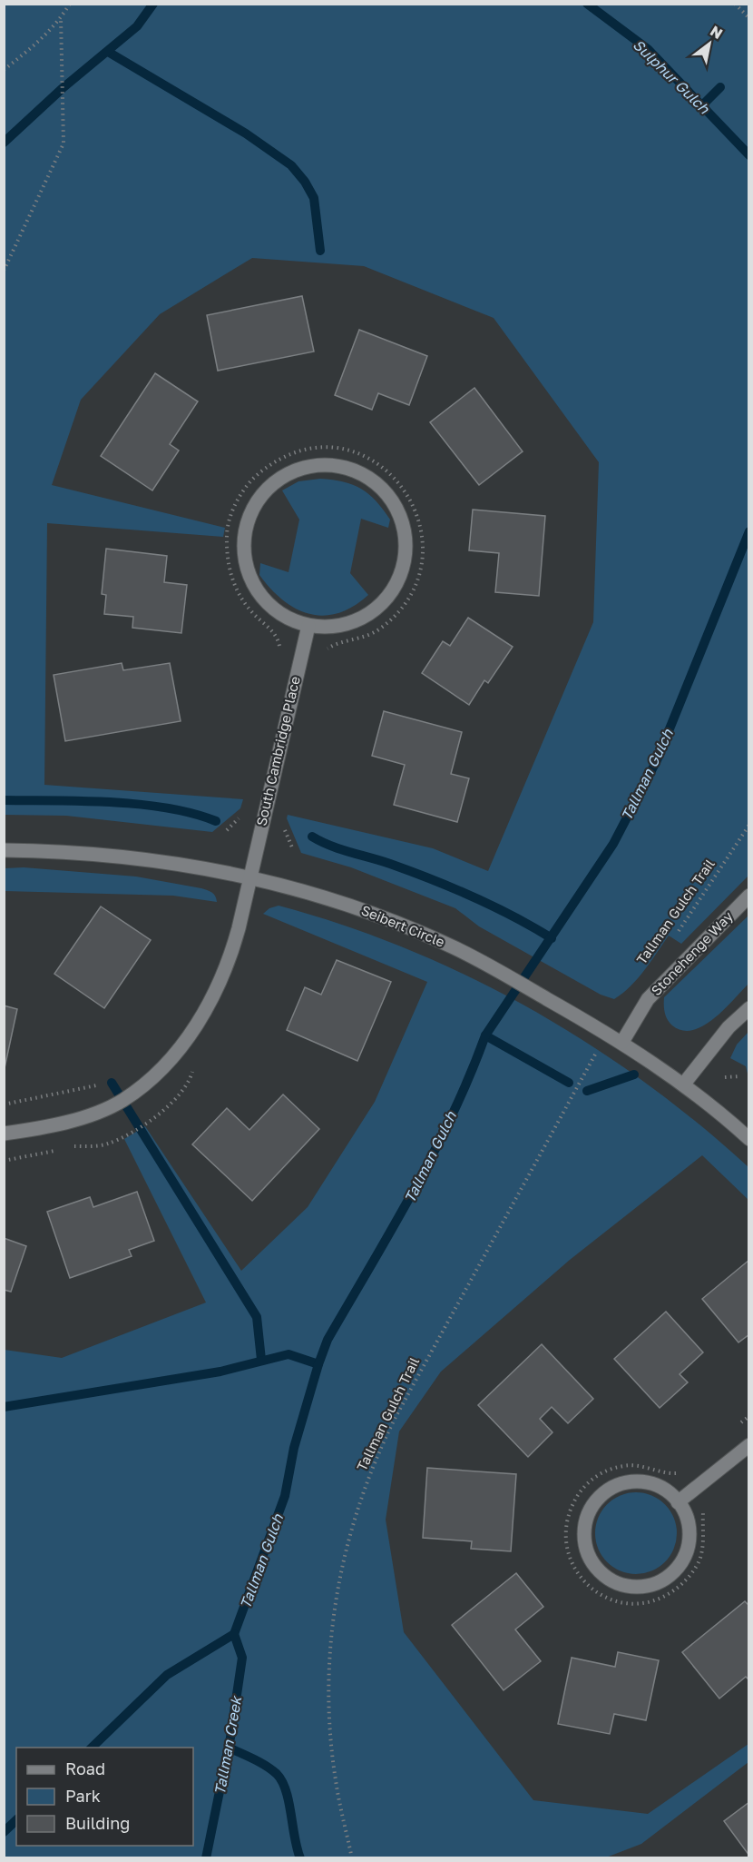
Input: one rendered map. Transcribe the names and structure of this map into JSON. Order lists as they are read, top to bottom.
{
  "streets": {
    "street": ["South Cambridge Place", "Seibert Circle", "Stonehenge Way"],
    "path": ["Tallman Gulch Trail"]
  },
  "crossings": [
    ["South Cambridge Place", "Seibert Circle"],
    ["Seibert Circle", "Stonehenge Way"]
  ],
  "water": ["Sulphur Gulch", "Tallman Gulch", "Tallman Creek"],
  "legend": ["Road", "Park", "Building"],
  "north": "top right"
}
